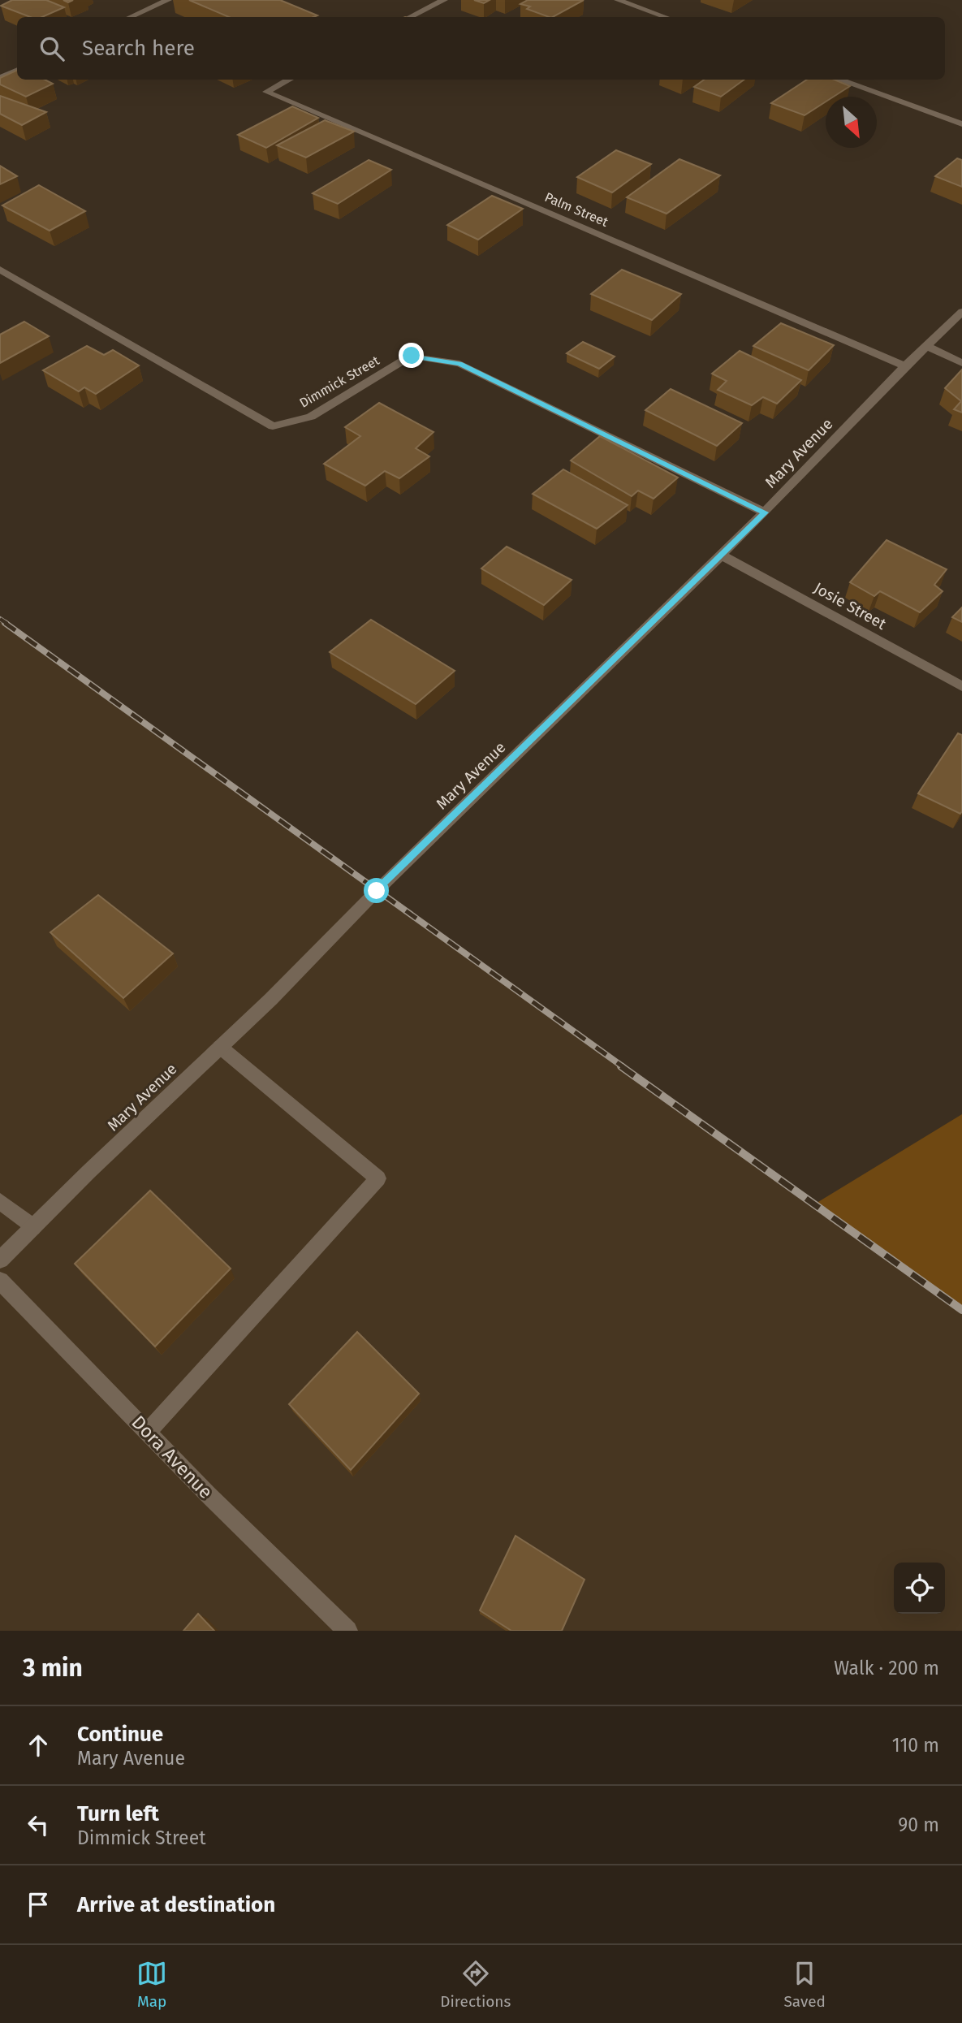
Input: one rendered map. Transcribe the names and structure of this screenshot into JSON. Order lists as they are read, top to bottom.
{
  "streets": {
    "street": [
      "Palm Street",
      "Dimmick Street",
      "Mary Avenue",
      "Josie Street",
      "Dora Avenue"
    ]
  },
  "crossings": [
    ["Palm Street", "Mary Avenue"],
    ["Dimmick Street", "Mary Avenue"],
    ["Mary Avenue", "Josie Street"]
  ],
  "north": "bottom right",
  "page": {
    "search": "Search here",
    "heading": ["3 min", "Walk · 200 m"],
    "list": [
      ["Continue", "Mary Avenue", "110 m"],
      ["Turn left", "Dimmick Street", "90 m"],
      "Arrive at destination"
    ],
    "nav": ["Map", "Directions", "Saved"]
  }
}
